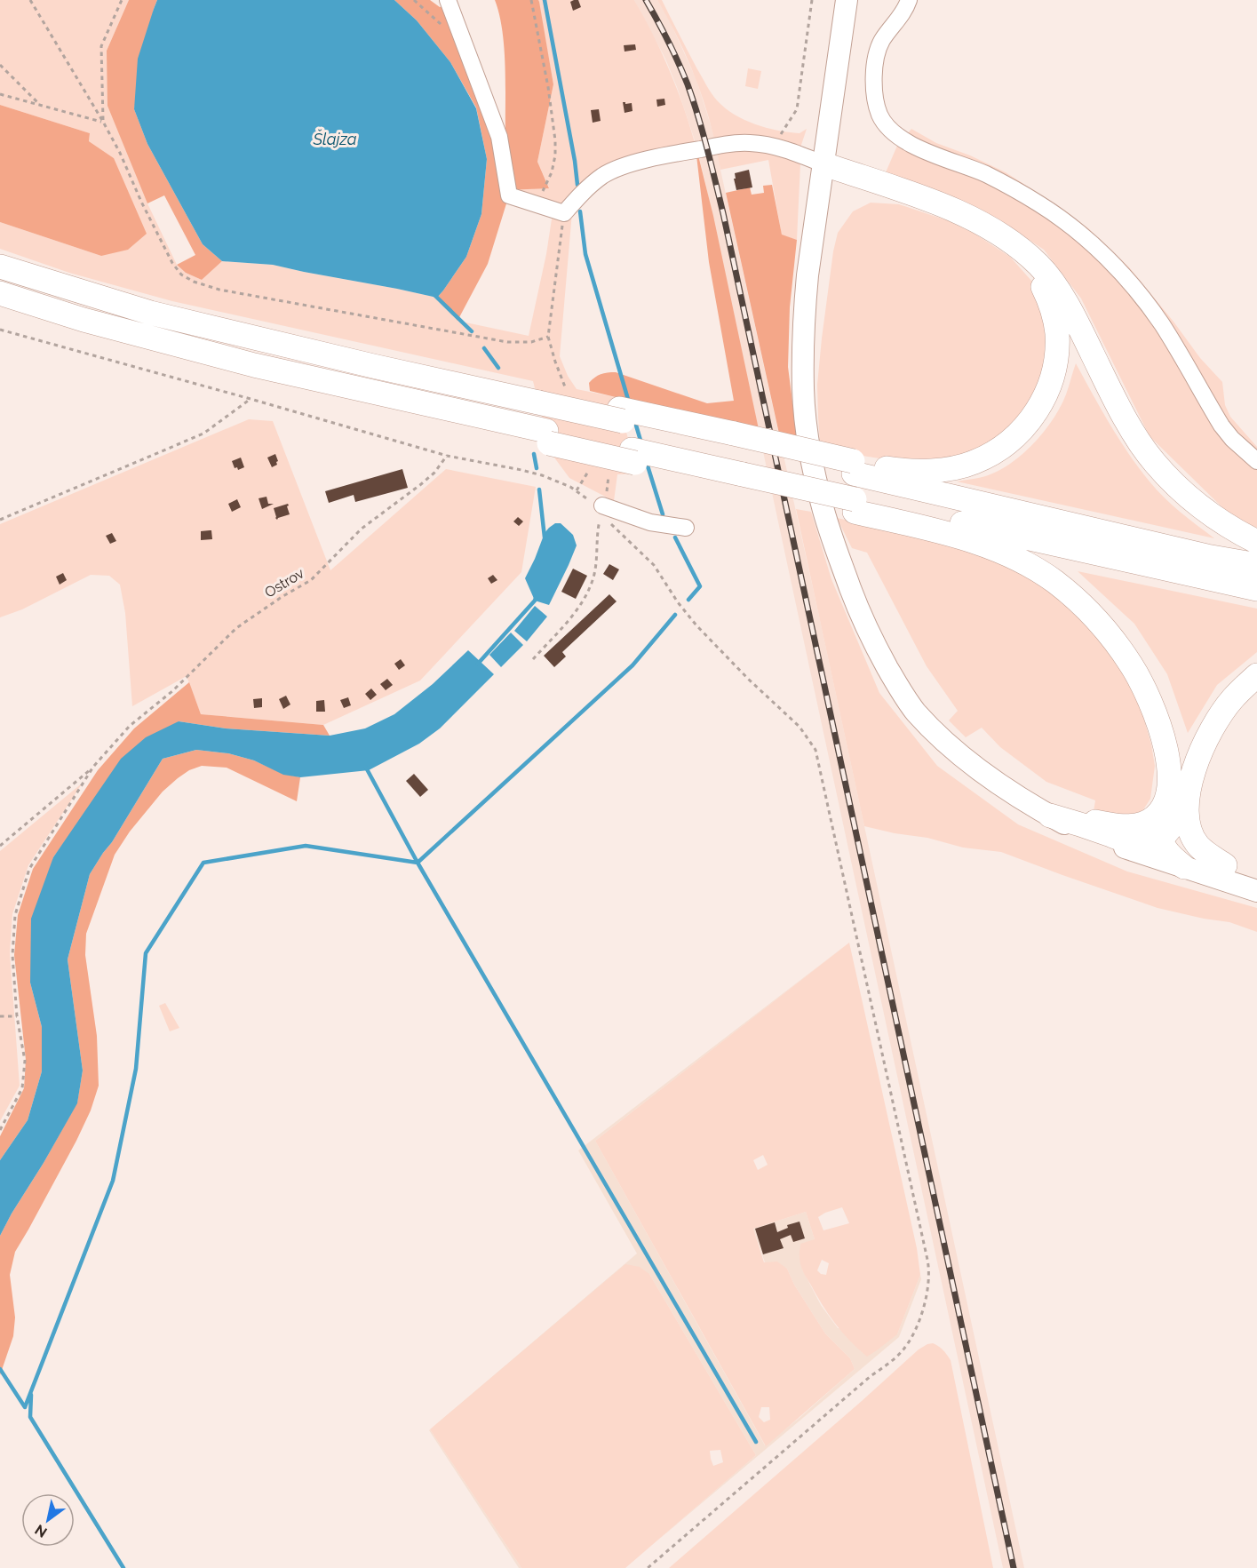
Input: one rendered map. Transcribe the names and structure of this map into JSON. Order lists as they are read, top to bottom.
{
  "streets": {
    "path": ["Ostrov"]
  },
  "water": ["Šlajza"],
  "north": "bottom left"
}
